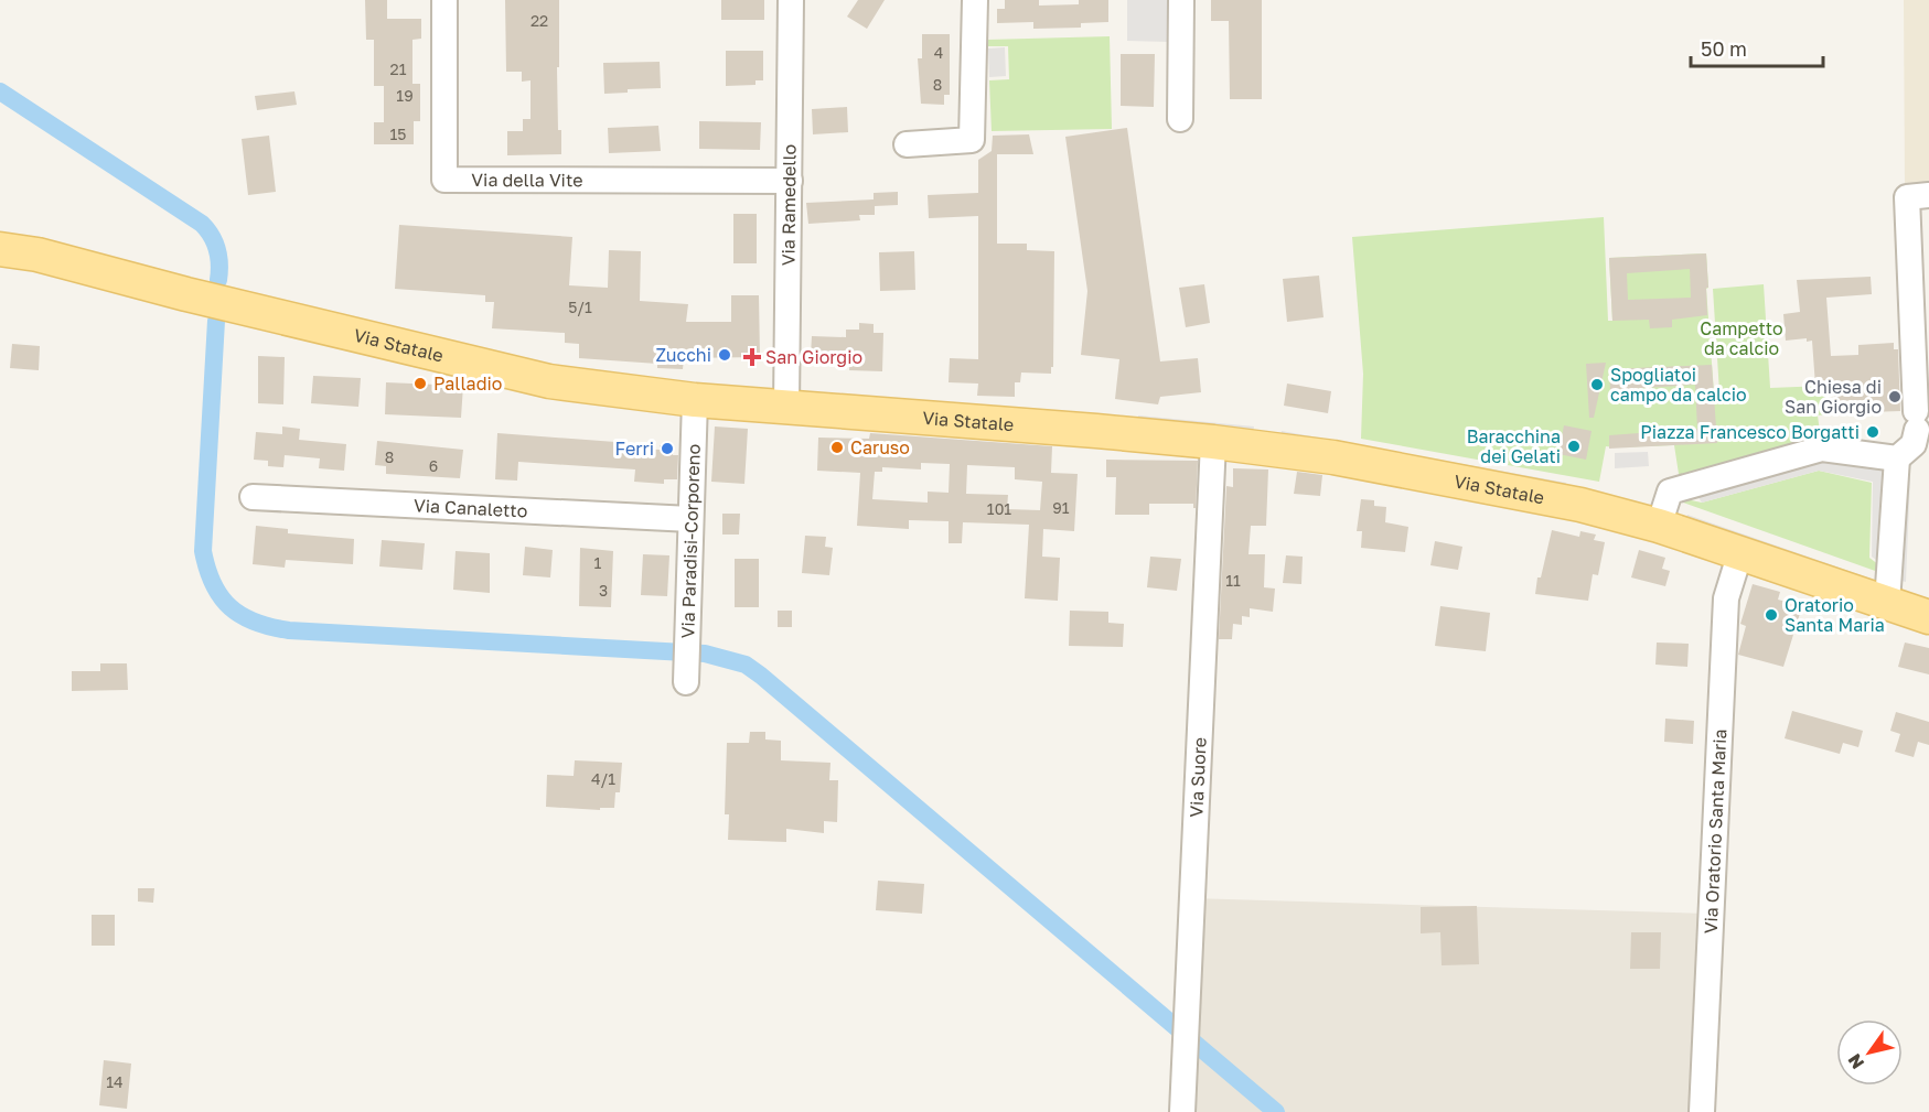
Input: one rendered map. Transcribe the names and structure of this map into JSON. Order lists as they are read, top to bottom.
{
  "streets": {
    "main road": ["Via Statale"],
    "street": [
      "Via della Vite",
      "Via Ramedello",
      "Via Canaletto",
      "Via Paradisi-Corporeno",
      "Via Suore",
      "Via Oratorio Santa Maria"
    ]
  },
  "crossings": [
    ["Via della Vite", "Via Ramedello"],
    ["Via Ramedello", "Via Statale"],
    ["Via Statale", "Via Paradisi-Corporeno"],
    ["Via Statale", "Via Suore"],
    ["Via Statale", "Via Oratorio Santa Maria"],
    ["Via Canaletto", "Via Paradisi-Corporeno"]
  ],
  "parks": ["Campetto da calcio"],
  "places": {
    "other": [
      "Zucchi",
      "Palladio",
      "Spogliatoi campo da calcio",
      "Chiesa di San Giorgio",
      "Piazza Francesco Borgatti",
      "Baracchina dei Gelati",
      "Caruso",
      "Ferri",
      "Oratorio Santa Maria"
    ],
    "health": ["San Giorgio"]
  },
  "house_numbers": [
    "22",
    "4",
    "21",
    "8",
    "19",
    "15",
    "5/1",
    "8",
    "6",
    "91",
    "101",
    "1",
    "11",
    "3",
    "4/1",
    "14"
  ],
  "scale_bar": "50 m",
  "north": "bottom left"
}
